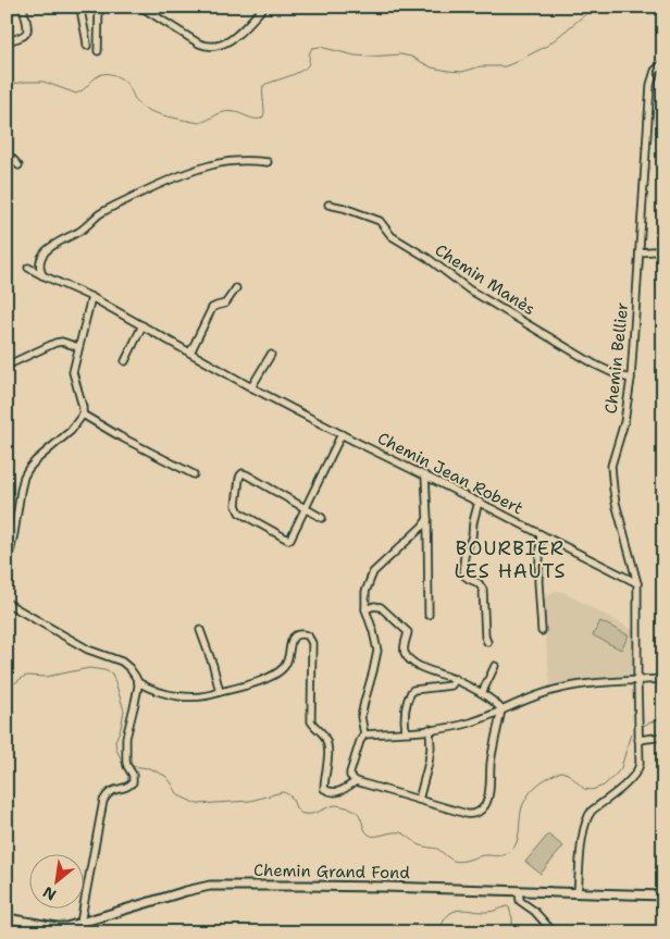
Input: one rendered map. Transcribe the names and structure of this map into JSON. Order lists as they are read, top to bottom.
{
  "streets": {
    "street": [
      "Chemin Manès",
      "Chemin Bellier",
      "Chemin Jean Robert",
      "Chemin Grand Fond"
    ]
  },
  "crossings": [
    ["Chemin Manès", "Chemin Bellier"],
    ["Chemin Bellier", "Chemin Jean Robert"],
    ["Chemin Bellier", "Chemin Grand Fond"]
  ],
  "districts": ["BOURBIER LES HAUTS"],
  "north": "bottom left"
}
